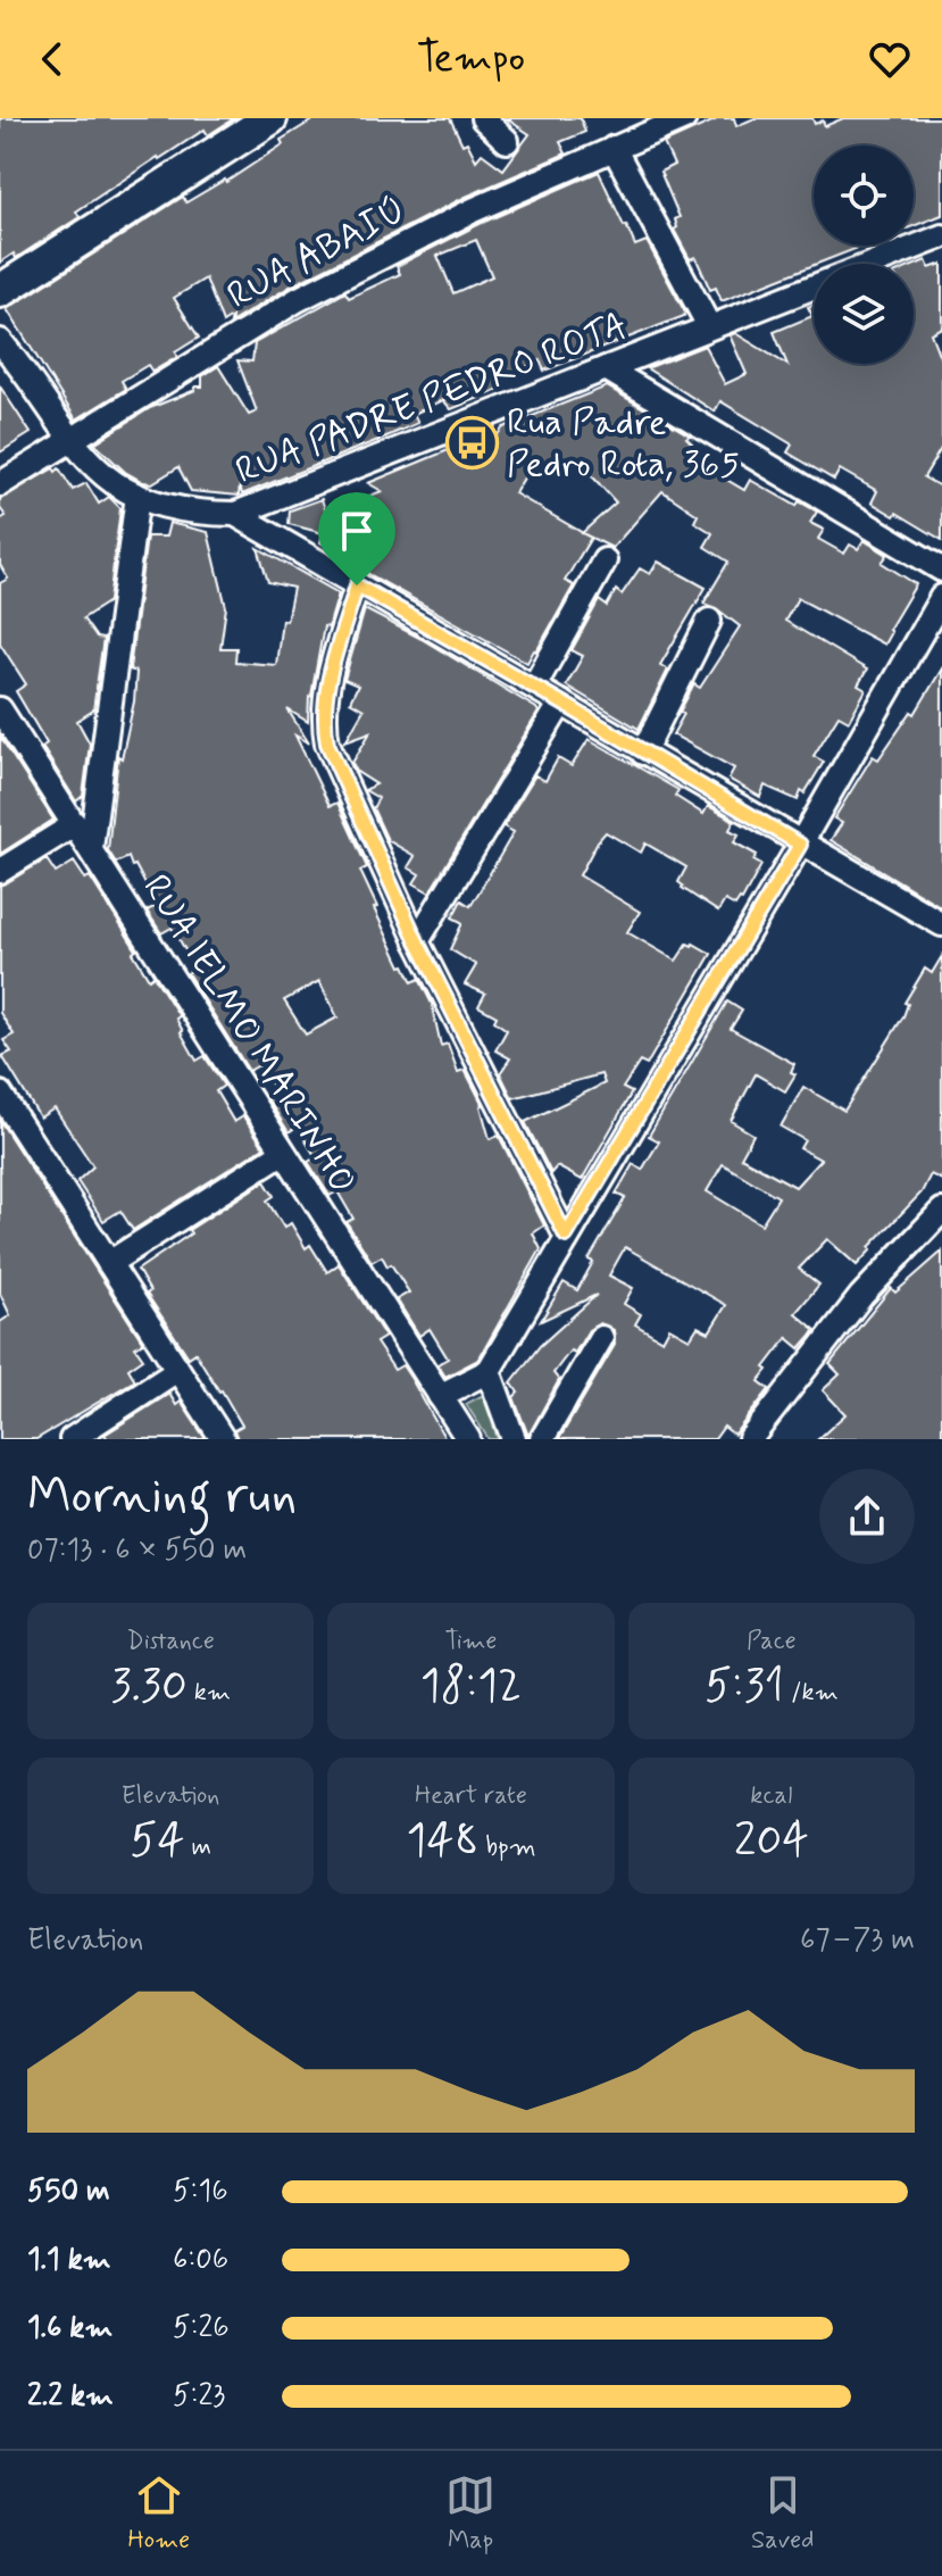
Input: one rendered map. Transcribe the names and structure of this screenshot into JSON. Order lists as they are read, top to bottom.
{
  "streets": {
    "street": ["RUA ABAIÚ", "RUA PADRE PEDRO ROTA", "RUA IELMO MARINHO"]
  },
  "crossings": [
    ["RUA ABAIÚ", "RUA PADRE PEDRO ROTA"]
  ],
  "places": {
    "bus stop": ["Rua Padre Pedro Rota, 365"]
  },
  "page": {
    "header": "Tempo",
    "heading": ["Morning run", "07:13 · 6 × 550 m"],
    "stats": [
      ["Distance", "3.30 km"],
      ["Time", "18:12"],
      ["Pace", "5:31 /km"],
      ["Elevation", "54 m"],
      ["Heart rate", "148 bpm"],
      ["kcal", "204"]
    ],
    "chart": ["Elevation", "67–73 m"],
    "list": [
      {
        "name": "550 m",
        "note": "5:16"
      },
      {
        "name": "1.1 km",
        "note": "6:06"
      },
      {
        "name": "1.6 km",
        "note": "5:26"
      },
      {
        "name": "2.2 km",
        "note": "5:23"
      }
    ],
    "tabs": ["Home", "Map", "Saved"]
  }
}
